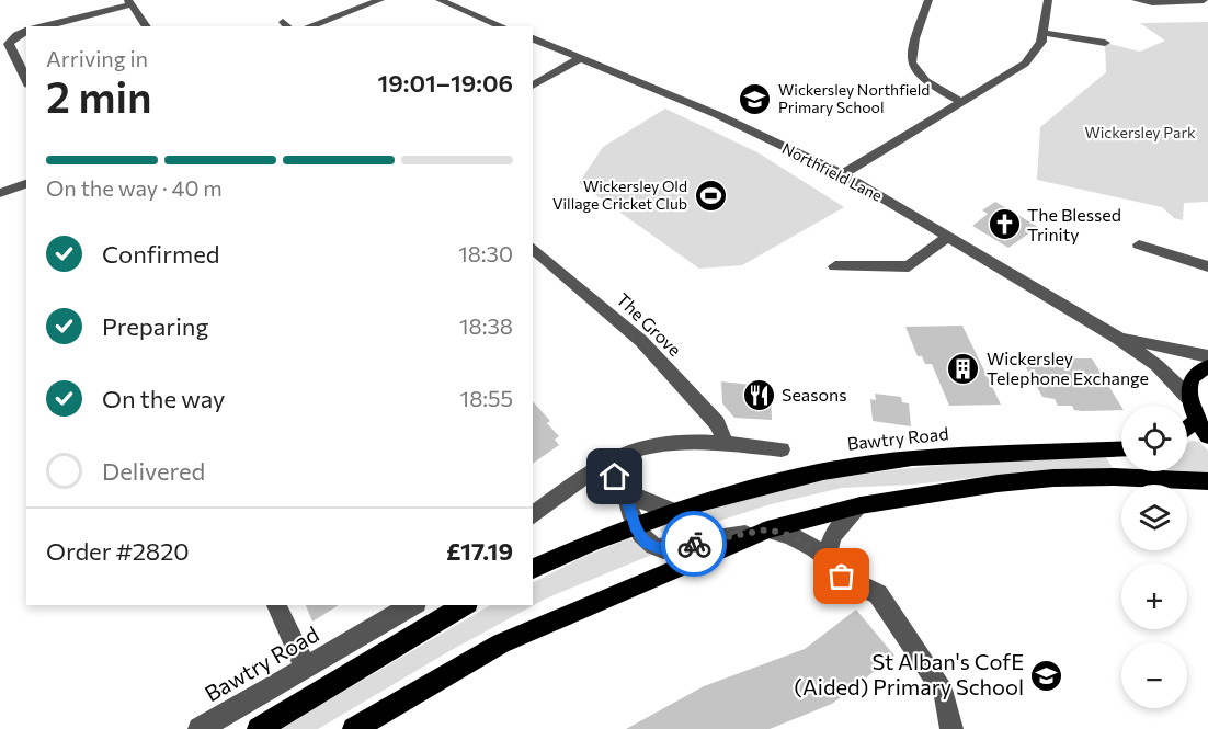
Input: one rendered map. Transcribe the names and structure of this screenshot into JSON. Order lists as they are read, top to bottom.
{
  "streets": {
    "main road": ["Bawtry Road"],
    "street": ["Northfield Lane", "The Grove"]
  },
  "parks": ["Wickersley Park"],
  "places": {
    "school or university": ["Wickersley Northfield Primary School", "St Alban's CofE (Aided) Primary School"],
    "sports": ["Wickersley Old Village Cricket Club"],
    "church": ["The Blessed Trinity"],
    "building": ["Wickersley Telephone Exchange"],
    "restaurant": ["Seasons"]
  },
  "page": {
    "heading": ["2 min", "Arriving in", "19:01–19:06"],
    "panel": ["Order #2820", "£17.19"],
    "bar": "On the way · 40 m",
    "list": [
      ["Confirmed", "18:30"],
      ["Preparing", "18:38"],
      ["On the way", "18:55"],
      "Delivered"
    ],
    "map_buttons": ["+", "−"]
  }
}
